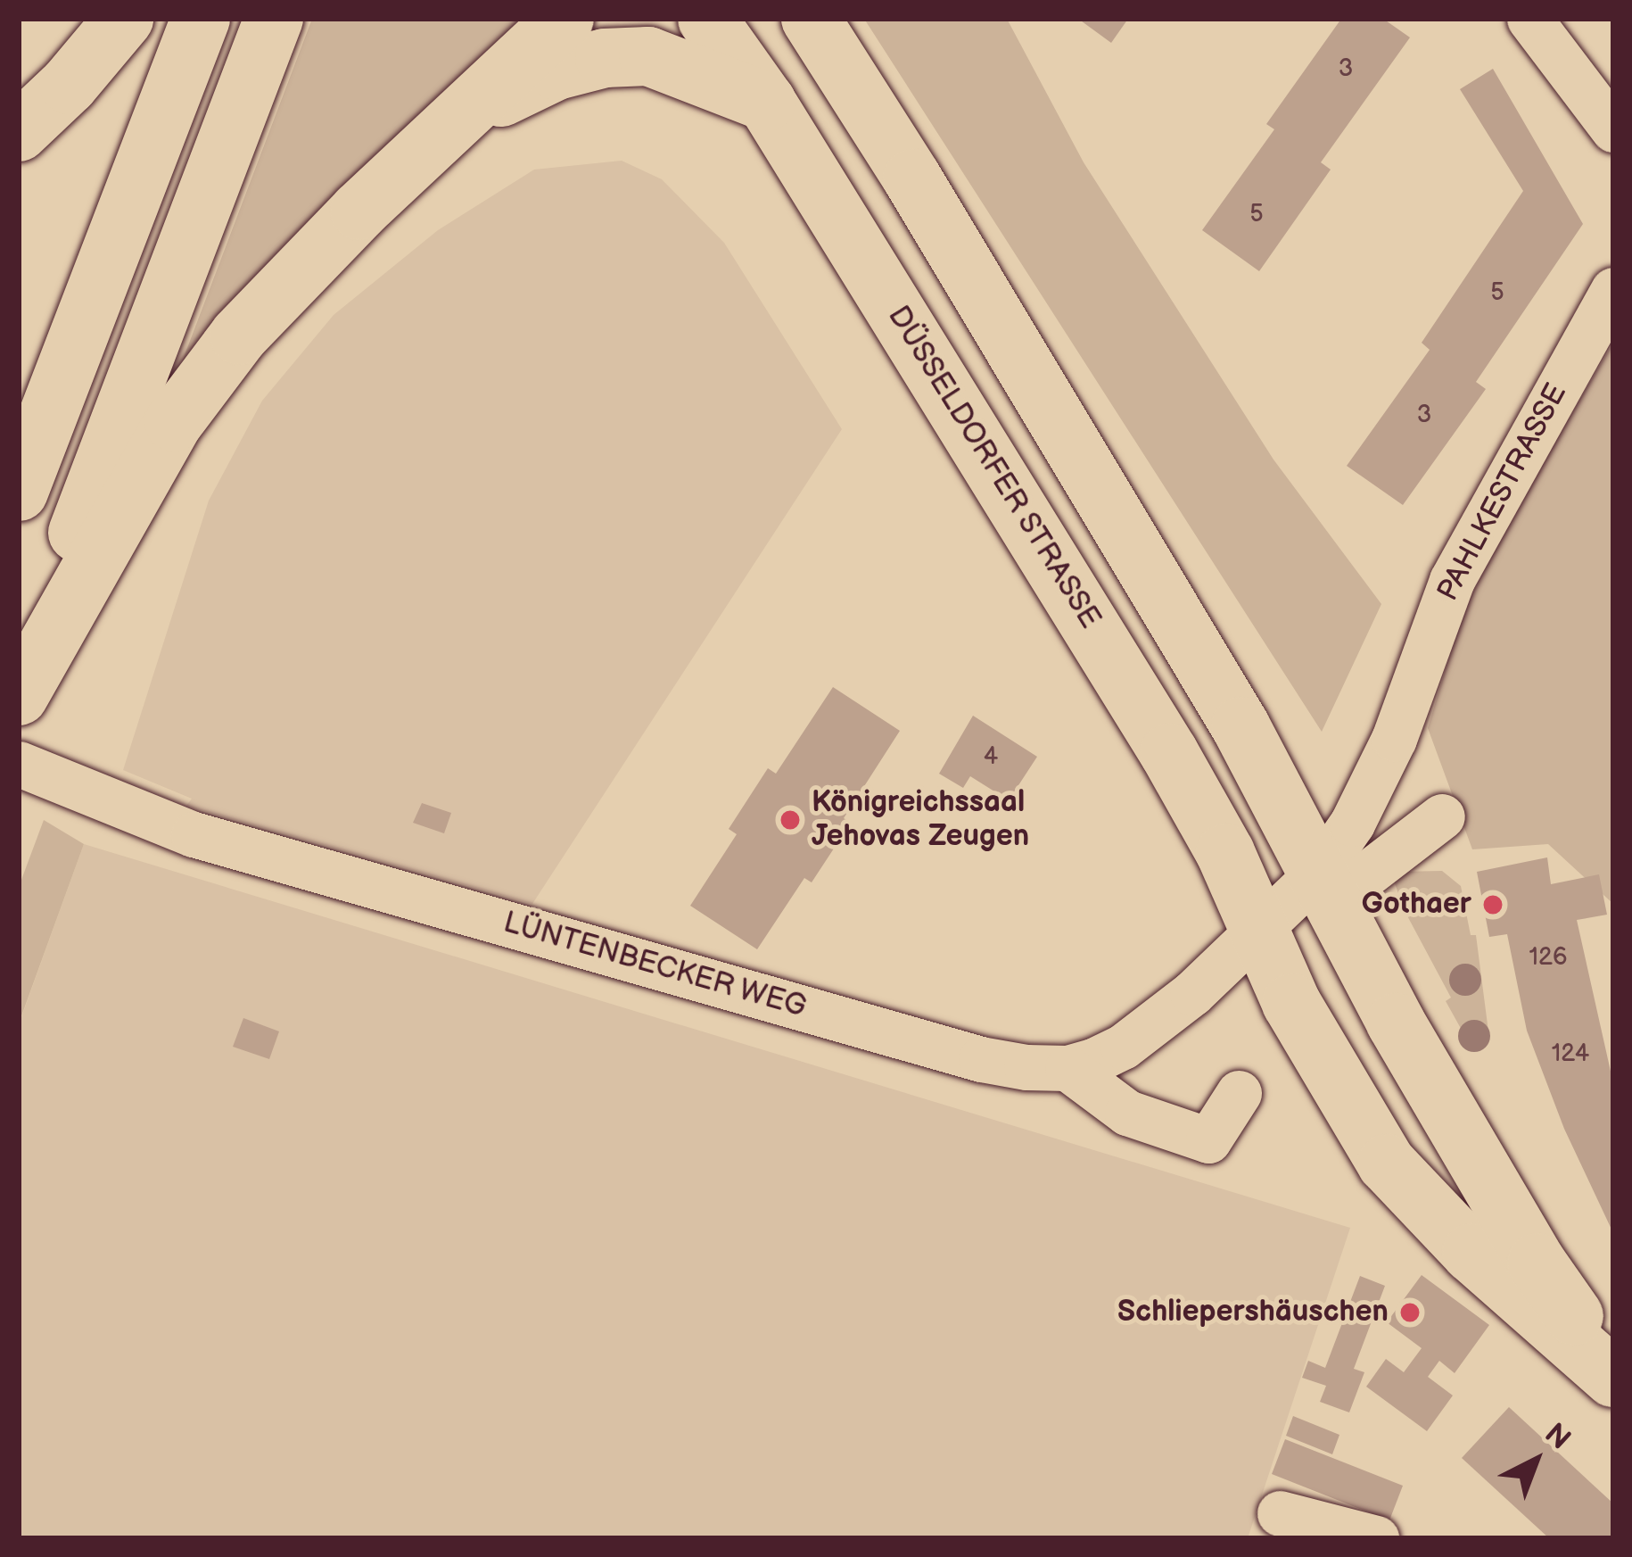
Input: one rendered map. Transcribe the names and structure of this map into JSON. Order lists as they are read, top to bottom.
{
  "streets": {
    "main road": ["DÜSSELDORFER STRASSE"],
    "street": ["PAHLKESTRASSE", "LÜNTENBECKER WEG"]
  },
  "crossings": [
    ["DÜSSELDORFER STRASSE", "PAHLKESTRASSE"],
    ["DÜSSELDORFER STRASSE", "LÜNTENBECKER WEG"]
  ],
  "places": ["Königreichssaal Jehovas Zeugen", "Gothaer", "Schliepershäuschen"],
  "house_numbers": [
    "3",
    "5",
    "5",
    "3",
    "4",
    "126",
    "124"
  ],
  "north": "top right"
}
